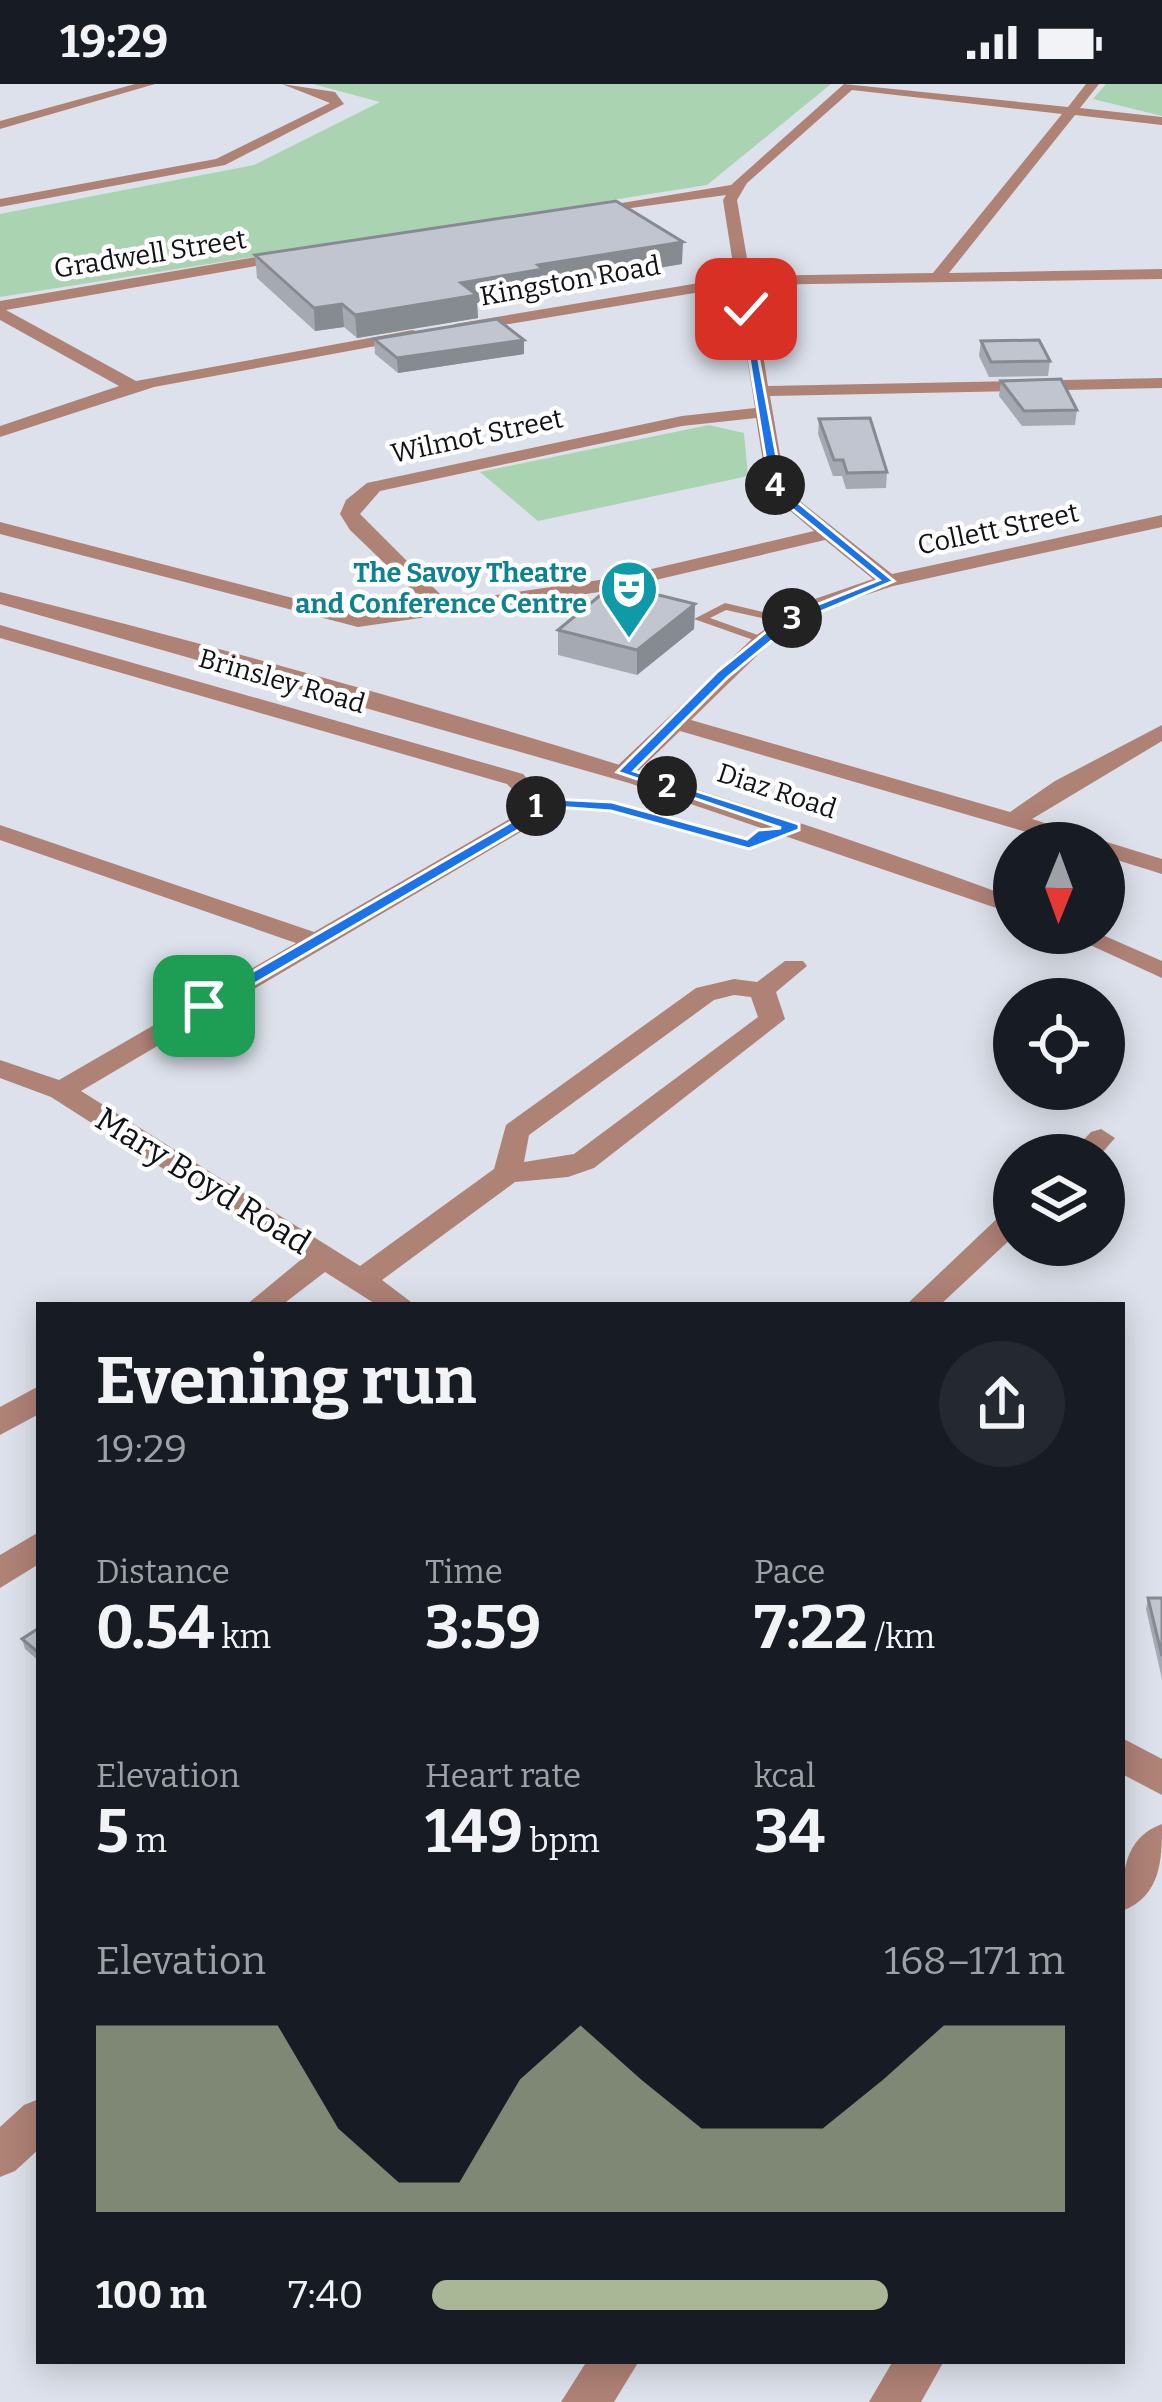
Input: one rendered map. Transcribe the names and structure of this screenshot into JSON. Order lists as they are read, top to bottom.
{
  "streets": {
    "street": [
      "Gradwell Street",
      "Kingston Road",
      "Wilmot Street",
      "Collett Street",
      "Brinsley Road",
      "Diaz Road",
      "Mary Boyd Road"
    ]
  },
  "crossings": [
    ["Collett Street", "Diaz Road"]
  ],
  "places": {
    "theatre": ["The Savoy Theatre and Conference Centre"]
  },
  "north": "bottom",
  "page": {
    "status": "19:29",
    "pins": [
      "4",
      "3",
      "2",
      "1"
    ],
    "heading": ["Evening run", "19:29"],
    "stats": [
      ["Distance", "0.54 km"],
      ["Time", "3:59"],
      ["Pace", "7:22 /km"],
      ["Elevation", "5 m"],
      ["Heart rate", "149 bpm"],
      ["kcal", "34"]
    ],
    "chart": ["Elevation", "168–171 m"],
    "list": [
      {
        "name": "100 m",
        "note": "7:40"
      }
    ]
  }
}
